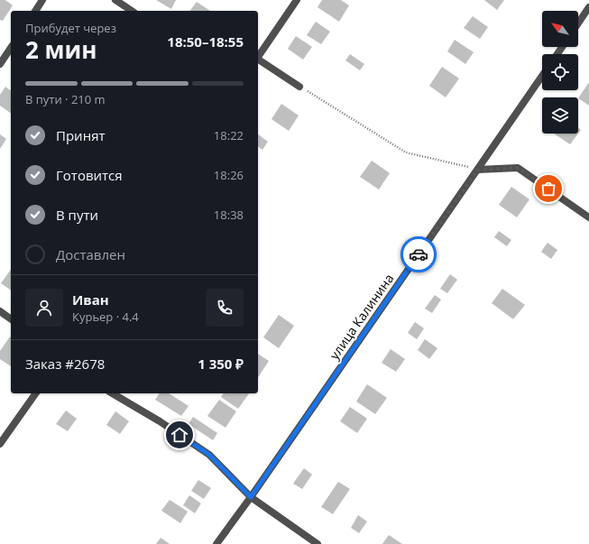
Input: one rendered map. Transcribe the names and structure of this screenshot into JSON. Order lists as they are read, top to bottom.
{
  "streets": {
    "street": ["улица Калинина"]
  },
  "north": "top left",
  "page": {
    "heading": ["2 мин", "Прибудет через", "18:50–18:55"],
    "panel": [
      "Иван",
      "Курьер · 4.4",
      "Заказ #2678",
      "1 350 ₽"
    ],
    "bar": "В пути · 210 m",
    "list": [
      ["Принят", "18:22"],
      ["Готовится", "18:26"],
      ["В пути", "18:38"],
      "Доставлен"
    ]
  }
}
